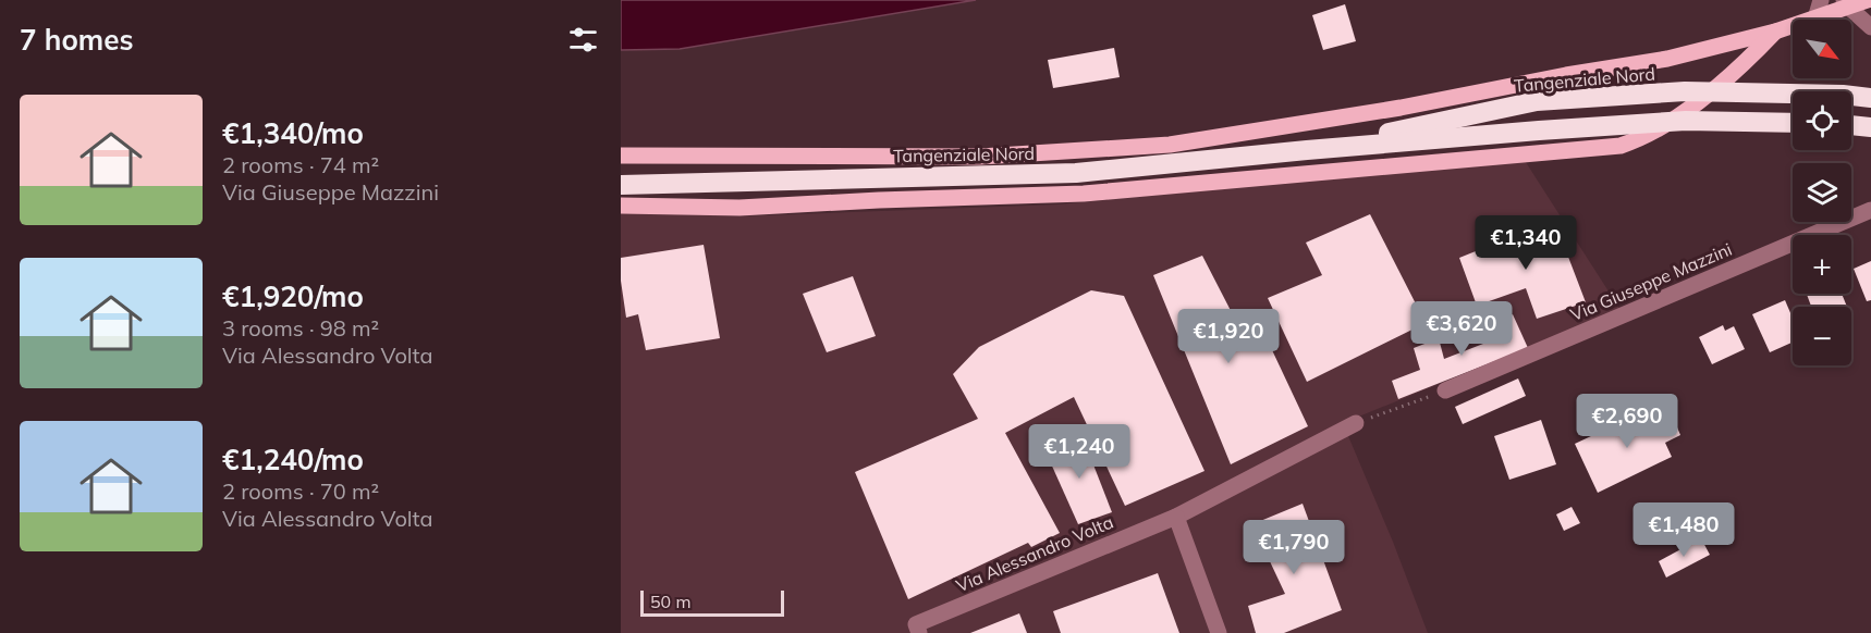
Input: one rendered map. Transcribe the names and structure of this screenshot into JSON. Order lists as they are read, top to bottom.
{
  "streets": {
    "highway": ["Tangenziale Nord"],
    "street": ["Via Giuseppe Mazzini", "Via Alessandro Volta"]
  },
  "scale_bar": "50 m",
  "north": "bottom right",
  "page": {
    "heading": "7 homes",
    "map_buttons": ["+", "−"],
    "list": [
      {
        "name": "€1,340/mo",
        "note": "2 rooms · 74 m² · Via Giuseppe Mazzini"
      },
      {
        "name": "€1,920/mo",
        "note": "3 rooms · 98 m² · Via Alessandro Volta"
      },
      {
        "name": "€1,240/mo",
        "note": "2 rooms · 70 m² · Via Alessandro Volta"
      }
    ],
    "price": [
      "€1,340",
      "€3,620",
      "€1,920",
      "€2,690",
      "€1,240",
      "€1,480",
      "€1,790"
    ],
    "scale": "50 m"
  }
}
